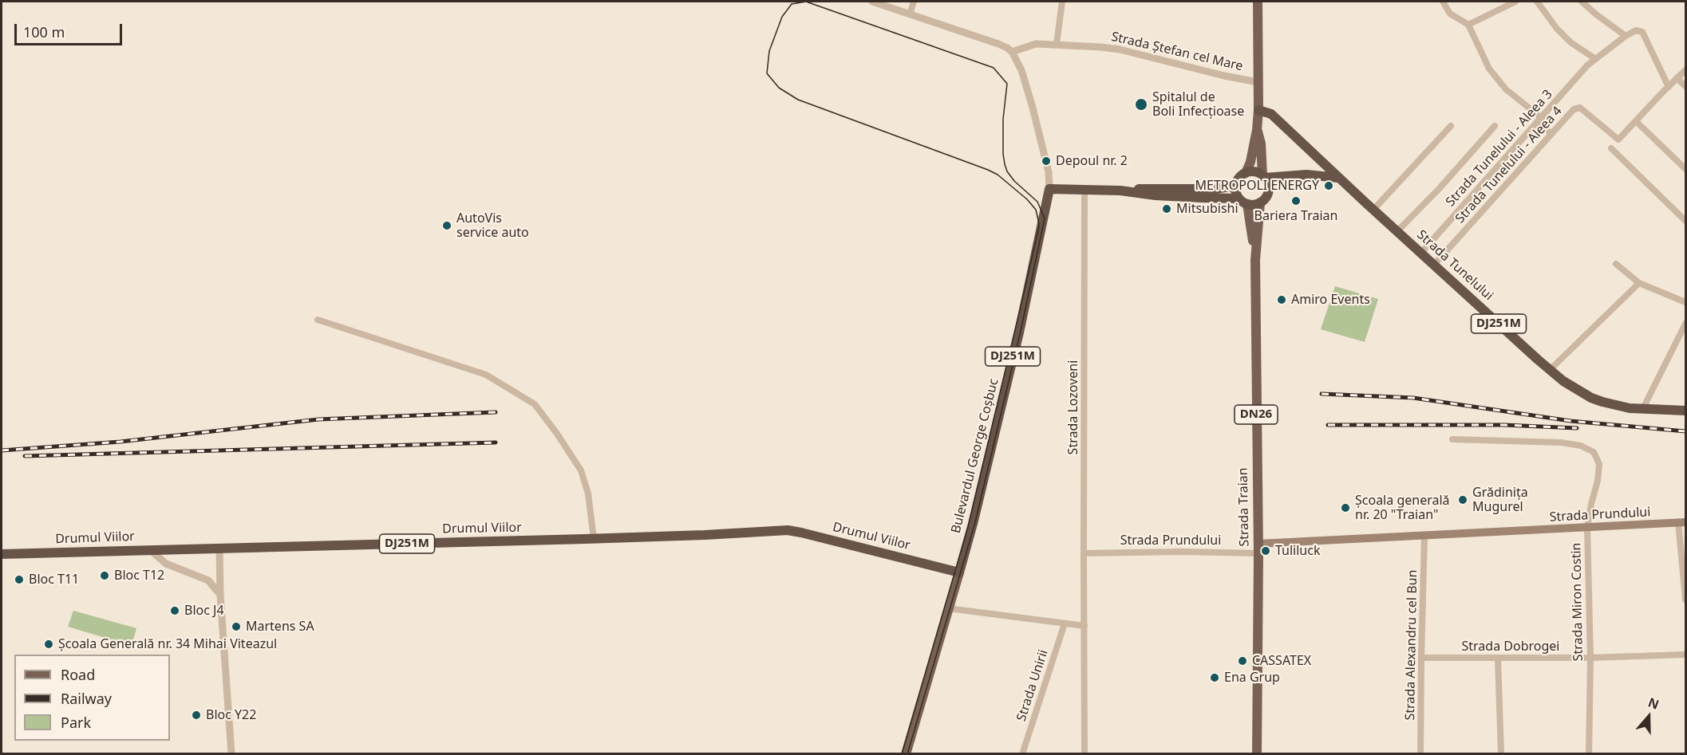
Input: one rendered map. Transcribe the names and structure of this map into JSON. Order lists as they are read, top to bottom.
{
  "streets": {
    "highway": [
      "Strada Tunelului",
      "DJ251M",
      "DN26",
      "Bulevardul George Coșbuc",
      "Drumul Viilor"
    ],
    "main road": ["Strada Traian", "Strada Prundului"],
    "street": [
      "Strada Ștefan cel Mare",
      "Strada Tunelului - Aleea 3",
      "Strada Tunelului - Aleea 4",
      "Strada Lozoveni",
      "Strada Miron Costin",
      "Strada Alexandru cel Bun",
      "Strada Dobrogei",
      "Strada Unirii"
    ]
  },
  "crossings": [
    ["Strada Ștefan cel Mare", "Bulevardul George Coșbuc"],
    ["Strada Tunelului - Aleea 3", "Strada Tunelului"],
    ["Strada Tunelului - Aleea 4", "Strada Tunelului"],
    ["Strada Tunelului", "DJ251M"],
    ["Strada Lozoveni", "Strada Prundului"],
    ["DN26", "Strada Traian"],
    ["Bulevardul George Coșbuc", "Drumul Viilor"],
    ["Strada Traian", "Strada Prundului"],
    ["Strada Prundului", "Strada Miron Costin"],
    ["Strada Prundului", "Strada Alexandru cel Bun"],
    ["Strada Miron Costin", "Strada Dobrogei"],
    ["Strada Alexandru cel Bun", "Strada Dobrogei"]
  ],
  "places": [
    "Spitalul de Boli Infecțioase",
    "Depoul nr. 2",
    "METROPOLI ENERGY",
    "Bariera Traian",
    "Mitsubishi",
    "AutoVis service auto",
    "Amiro Events",
    "Grădinița Mugurel",
    "Școala generală nr. 20 \"Traian\"",
    "Tuliluck",
    "Bloc T12",
    "Bloc T11",
    "Bloc J4",
    "Martens SA",
    "Școala Generală nr. 34 Mihai Viteazul",
    "CASSATEX",
    "Ena Grup",
    "Bloc Y22"
  ],
  "legend": ["Road", "Railway", "Park"],
  "scale_bar": "100 m",
  "north": "top"
}
